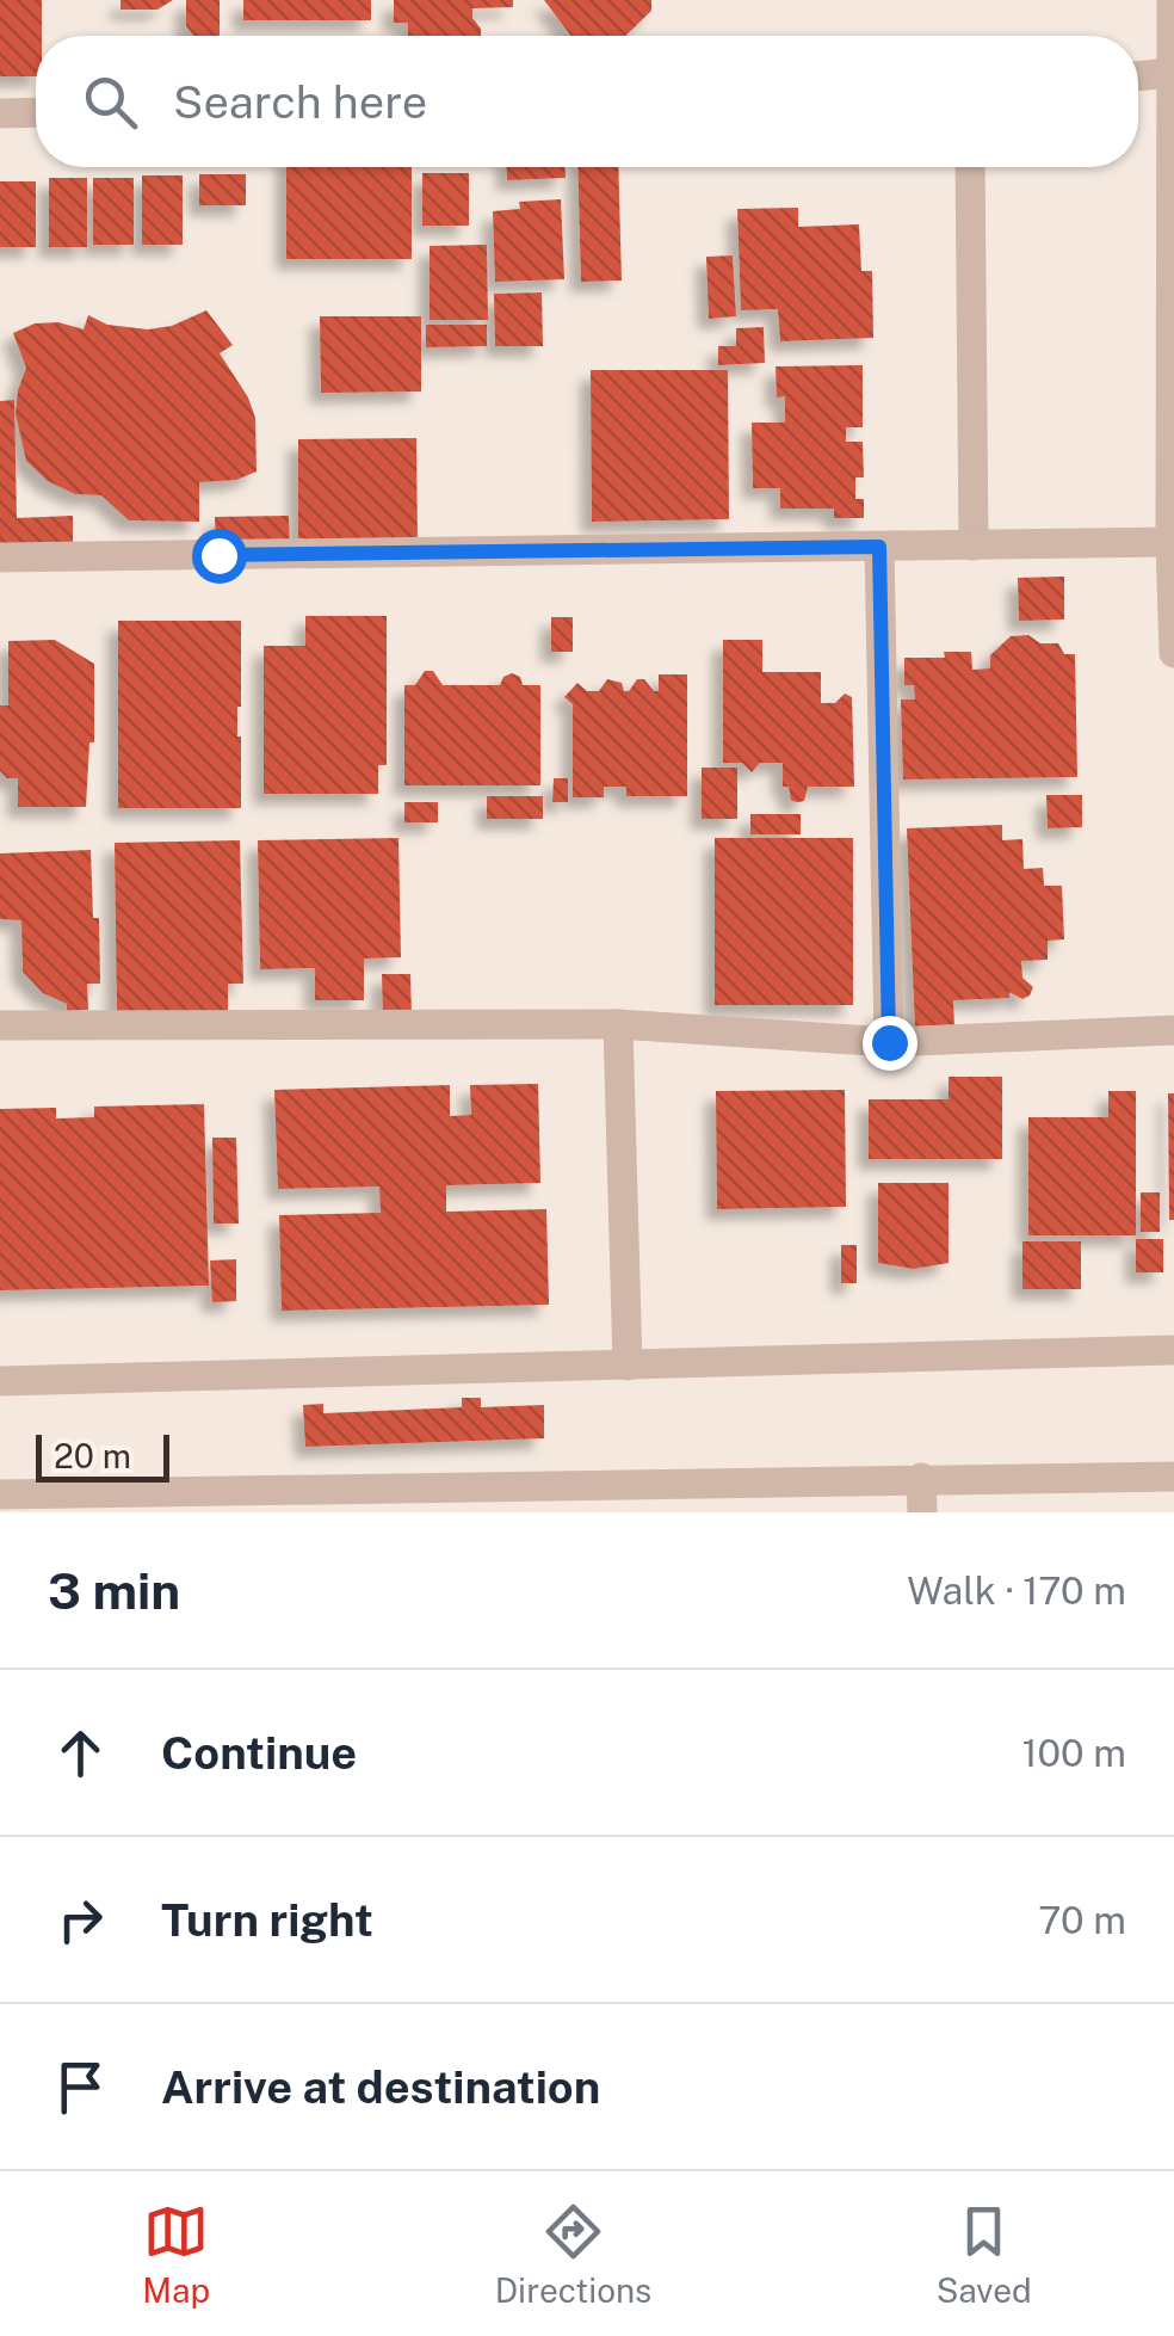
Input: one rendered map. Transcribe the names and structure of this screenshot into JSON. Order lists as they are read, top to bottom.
{
  "scale_bar": "20 m",
  "page": {
    "search": "Search here",
    "scale": "20 m",
    "heading": ["3 min", "Walk · 170 m"],
    "list": [
      ["Continue", "100 m"],
      ["Turn right", "70 m"],
      "Arrive at destination"
    ],
    "nav": ["Map", "Directions", "Saved"]
  }
}
